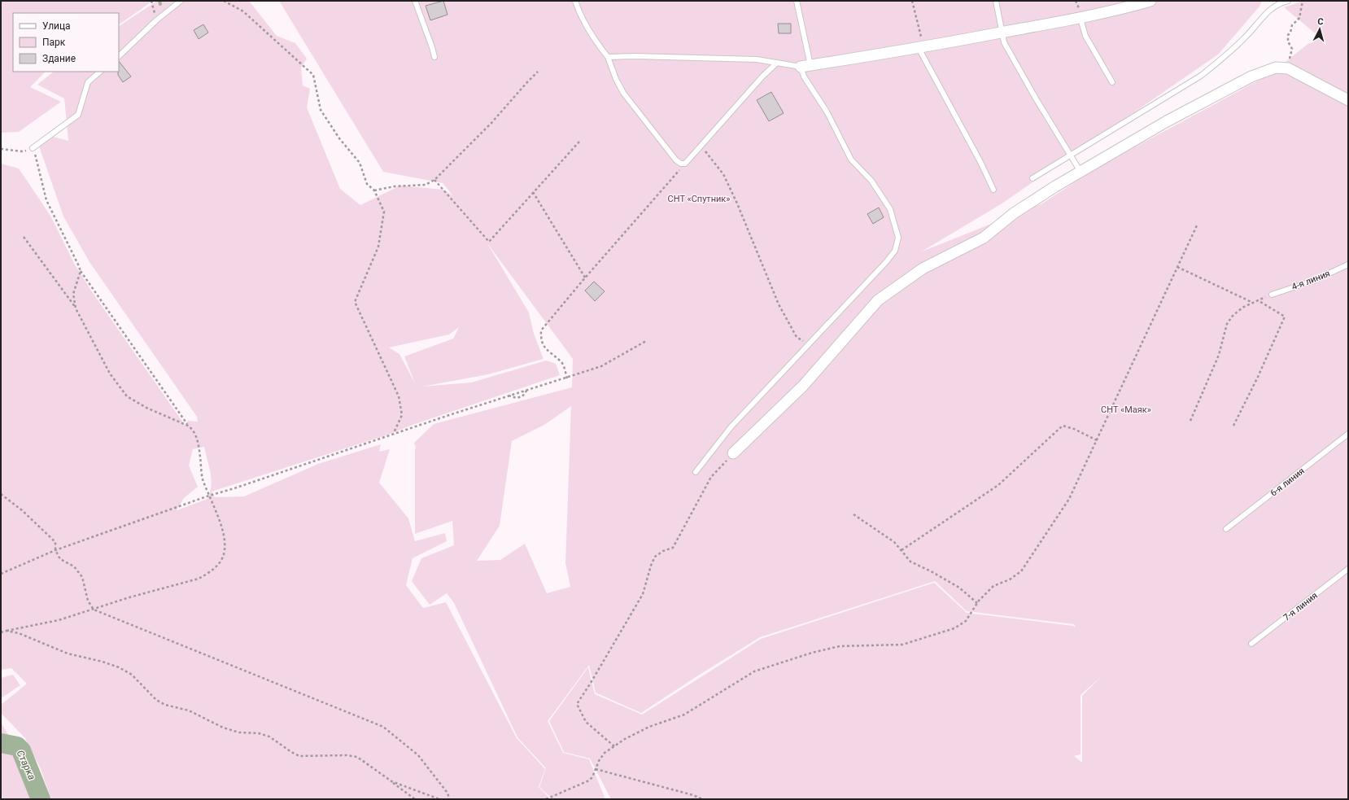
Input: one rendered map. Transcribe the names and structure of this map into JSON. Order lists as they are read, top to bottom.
{
  "streets": {
    "lane": ["4-я линия", "6-я линия", "7-я линия"]
  },
  "water": ["Старка"],
  "parks": ["СНТ «Спутник»", "СНТ «Маяк»"],
  "legend": ["Улица", "Парк", "Здание"],
  "north": "top"
}
